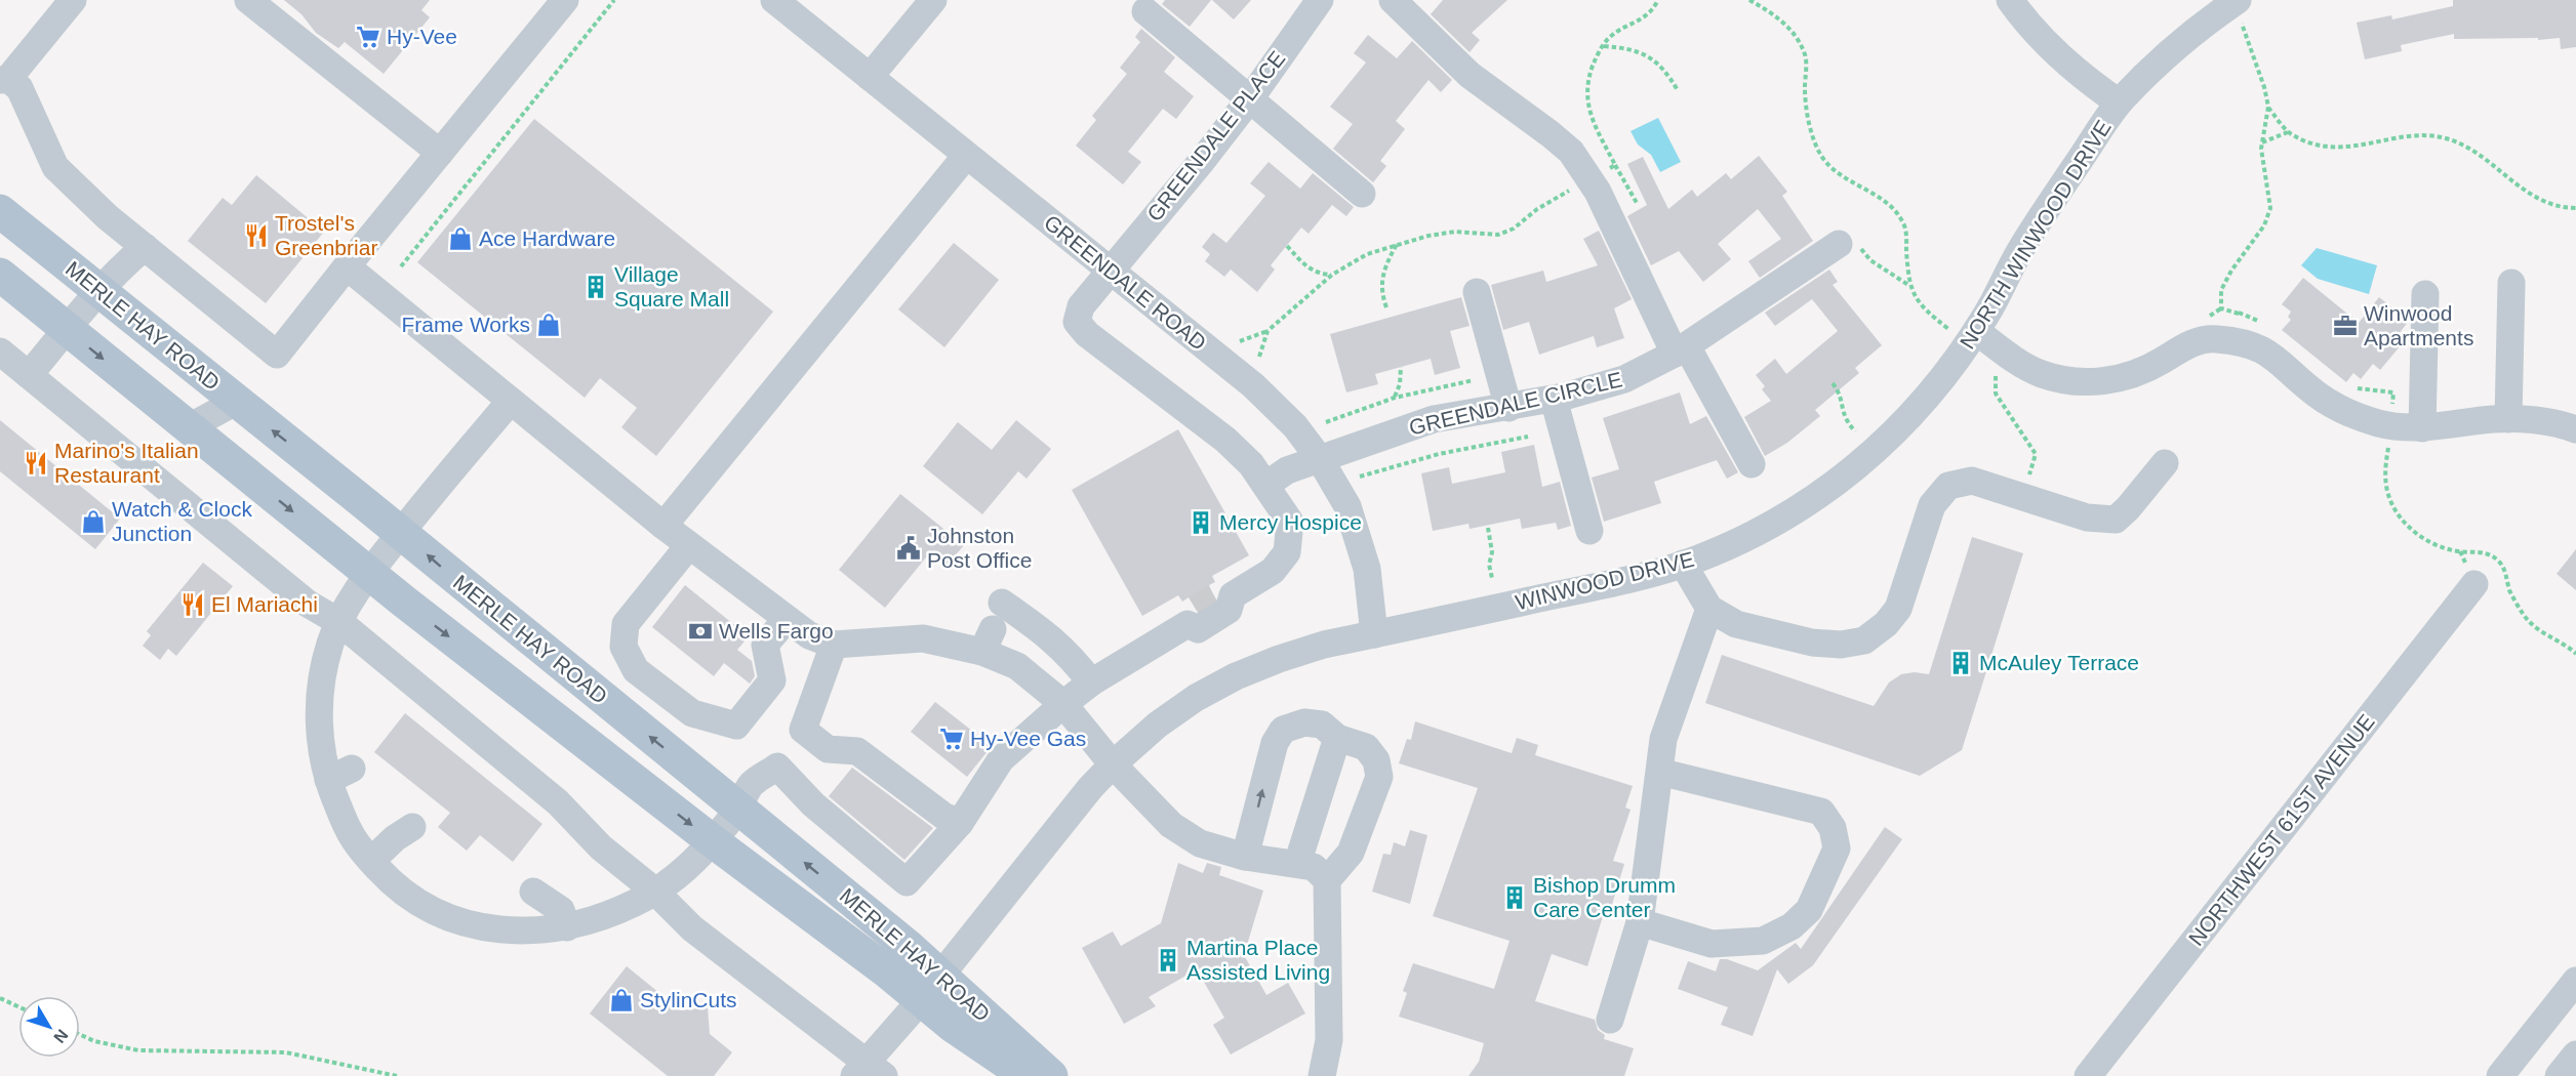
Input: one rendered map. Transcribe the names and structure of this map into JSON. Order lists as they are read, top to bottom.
{
  "streets": {
    "main road": ["MERLE HAY ROAD"],
    "street": [
      "GREENDALE PLACE",
      "NORTH WINWOOD DRIVE",
      "GREENDALE ROAD",
      "GREENDALE CIRCLE",
      "WINWOOD DRIVE",
      "NORTHWEST 61ST AVENUE"
    ]
  },
  "crossings": [
    ["GREENDALE PLACE", "GREENDALE ROAD"],
    ["GREENDALE PLACE", "GREENDALE CIRCLE"],
    ["NORTH WINWOOD DRIVE", "WINWOOD DRIVE"],
    ["GREENDALE ROAD", "GREENDALE CIRCLE"],
    ["GREENDALE ROAD", "WINWOOD DRIVE"],
    ["MERLE HAY ROAD", "WINWOOD DRIVE"]
  ],
  "places": {
    "supermarket": ["Hy-Vee", "Hy-Vee Gas"],
    "restaurant": ["Trostel's Greenbriar", "Marino's Italian Restaurant", "El Mariachi"],
    "shop": [
      "Ace Hardware",
      "Frame Works",
      "Watch & Clock Junction",
      "StylinCuts"
    ],
    "building": [
      "Village Square Mall",
      "Mercy Hospice",
      "McAuley Terrace",
      "Bishop Drumm Care Center",
      "Martina Place Assisted Living"
    ],
    "office": ["Winwood Apartments"],
    "public building": ["Johnston Post Office"],
    "bank": ["Wells Fargo"]
  },
  "north": "bottom right"
}
